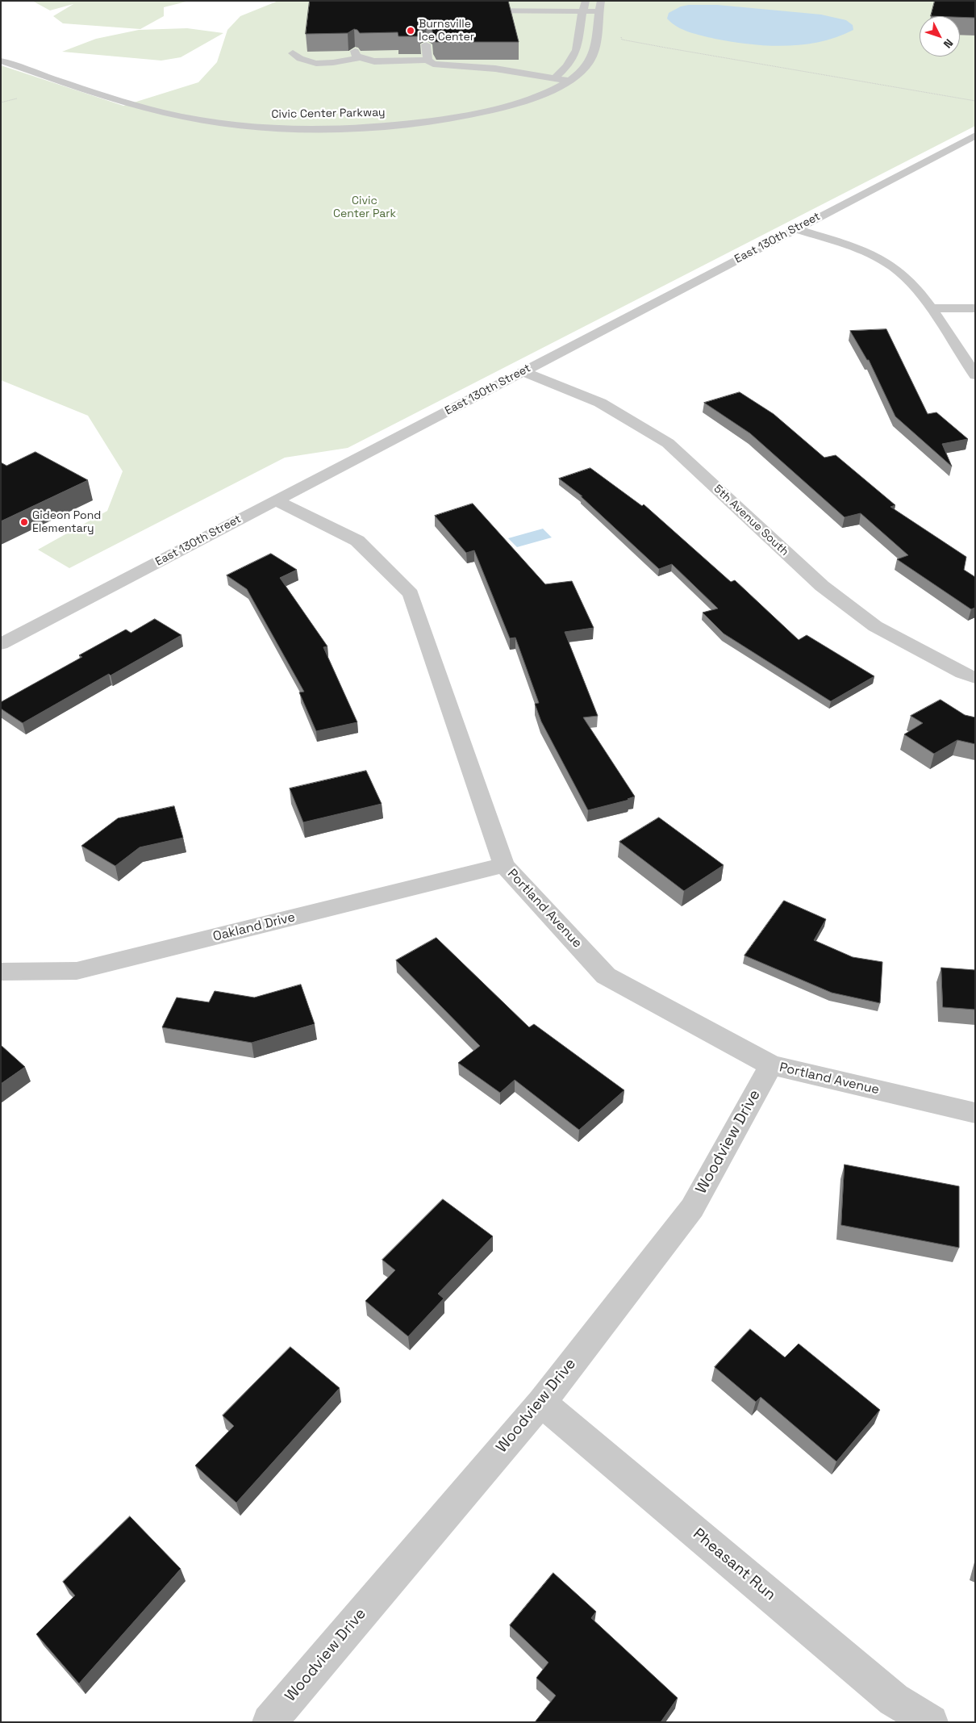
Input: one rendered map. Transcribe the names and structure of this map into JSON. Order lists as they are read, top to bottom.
{
  "streets": {
    "street": [
      "Civic Center Parkway",
      "East 130th Street",
      "5th Avenue South",
      "Portland Avenue",
      "Oakland Drive",
      "Woodview Drive",
      "Pheasant Run"
    ]
  },
  "crossings": [
    ["East 130th Street", "5th Avenue South"],
    ["East 130th Street", "Portland Avenue"],
    ["Portland Avenue", "Oakland Drive"],
    ["Portland Avenue", "Woodview Drive"],
    ["Woodview Drive", "Pheasant Run"]
  ],
  "parks": ["Civic Center Park"],
  "places": ["Burnsville Ice Center", "Gideon Pond Elementary"],
  "north": "bottom right"
}
